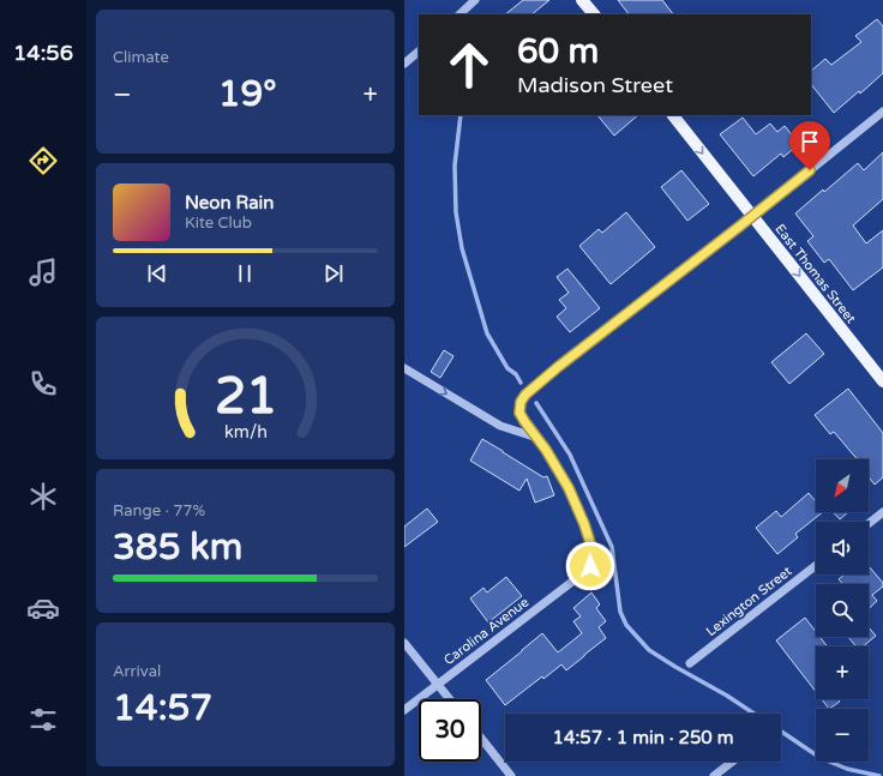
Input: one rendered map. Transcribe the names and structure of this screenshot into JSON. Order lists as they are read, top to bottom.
{
  "streets": {
    "main road": ["East Thomas Street"],
    "street": ["Lexington Street", "Carolina Avenue"]
  },
  "one_way": ["East Thomas Street"],
  "north": "bottom left",
  "page": {
    "tabs": "14:56",
    "tile": [
      "Climate",
      ["Range · 77%", "385 km"],
      ["Arrival", "14:57"]
    ],
    "turn": ["60 m", "Madison Street"],
    "heat": ["−", "19°", "+"],
    "song": ["Neon Rain", "Kite Club"],
    "map_buttons": ["+", "−"],
    "limit": "30",
    "trip": "14:57 · 1 min · 250 m",
    "gauge": ["21", "km/h"]
  }
}
